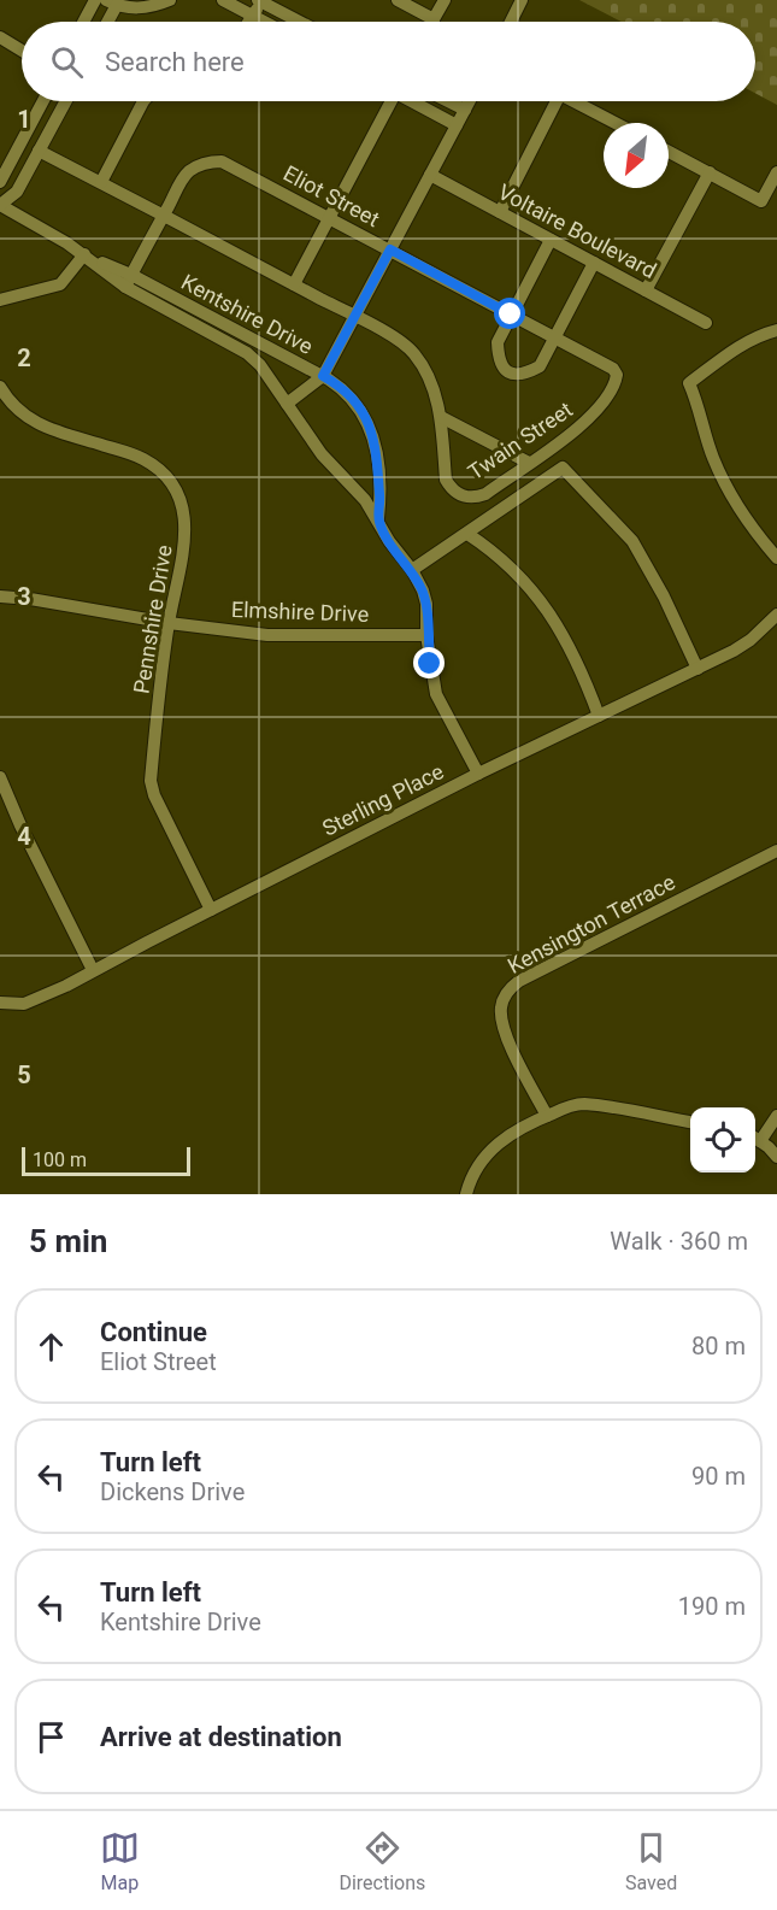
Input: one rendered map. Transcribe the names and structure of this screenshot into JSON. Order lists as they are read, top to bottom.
{
  "streets": {
    "street": [
      "Eliot Street",
      "Voltaire Boulevard",
      "Kentshire Drive",
      "Twain Street",
      "Elmshire Drive",
      "Pennshire Drive",
      "Sterling Place",
      "Kensington Terrace"
    ]
  },
  "crossings": [
    ["Eliot Street", "Kentshire Drive"],
    ["Eliot Street", "Twain Street"],
    ["Kentshire Drive", "Elmshire Drive"],
    ["Kentshire Drive", "Sterling Place"],
    ["Elmshire Drive", "Pennshire Drive"],
    ["Pennshire Drive", "Sterling Place"]
  ],
  "scale_bar": "100 m",
  "north": "bottom left",
  "page": {
    "search": "Search here",
    "scale": "100 m",
    "heading": ["5 min", "Walk · 360 m"],
    "list": [
      ["Continue", "Eliot Street", "80 m"],
      ["Turn left", "Dickens Drive", "90 m"],
      ["Turn left", "Kentshire Drive", "190 m"],
      "Arrive at destination"
    ],
    "nav": ["Map", "Directions", "Saved"]
  },
  "grid": {
    "rows": [
      "1",
      "2",
      "3",
      "4",
      "5"
    ]
  }
}
